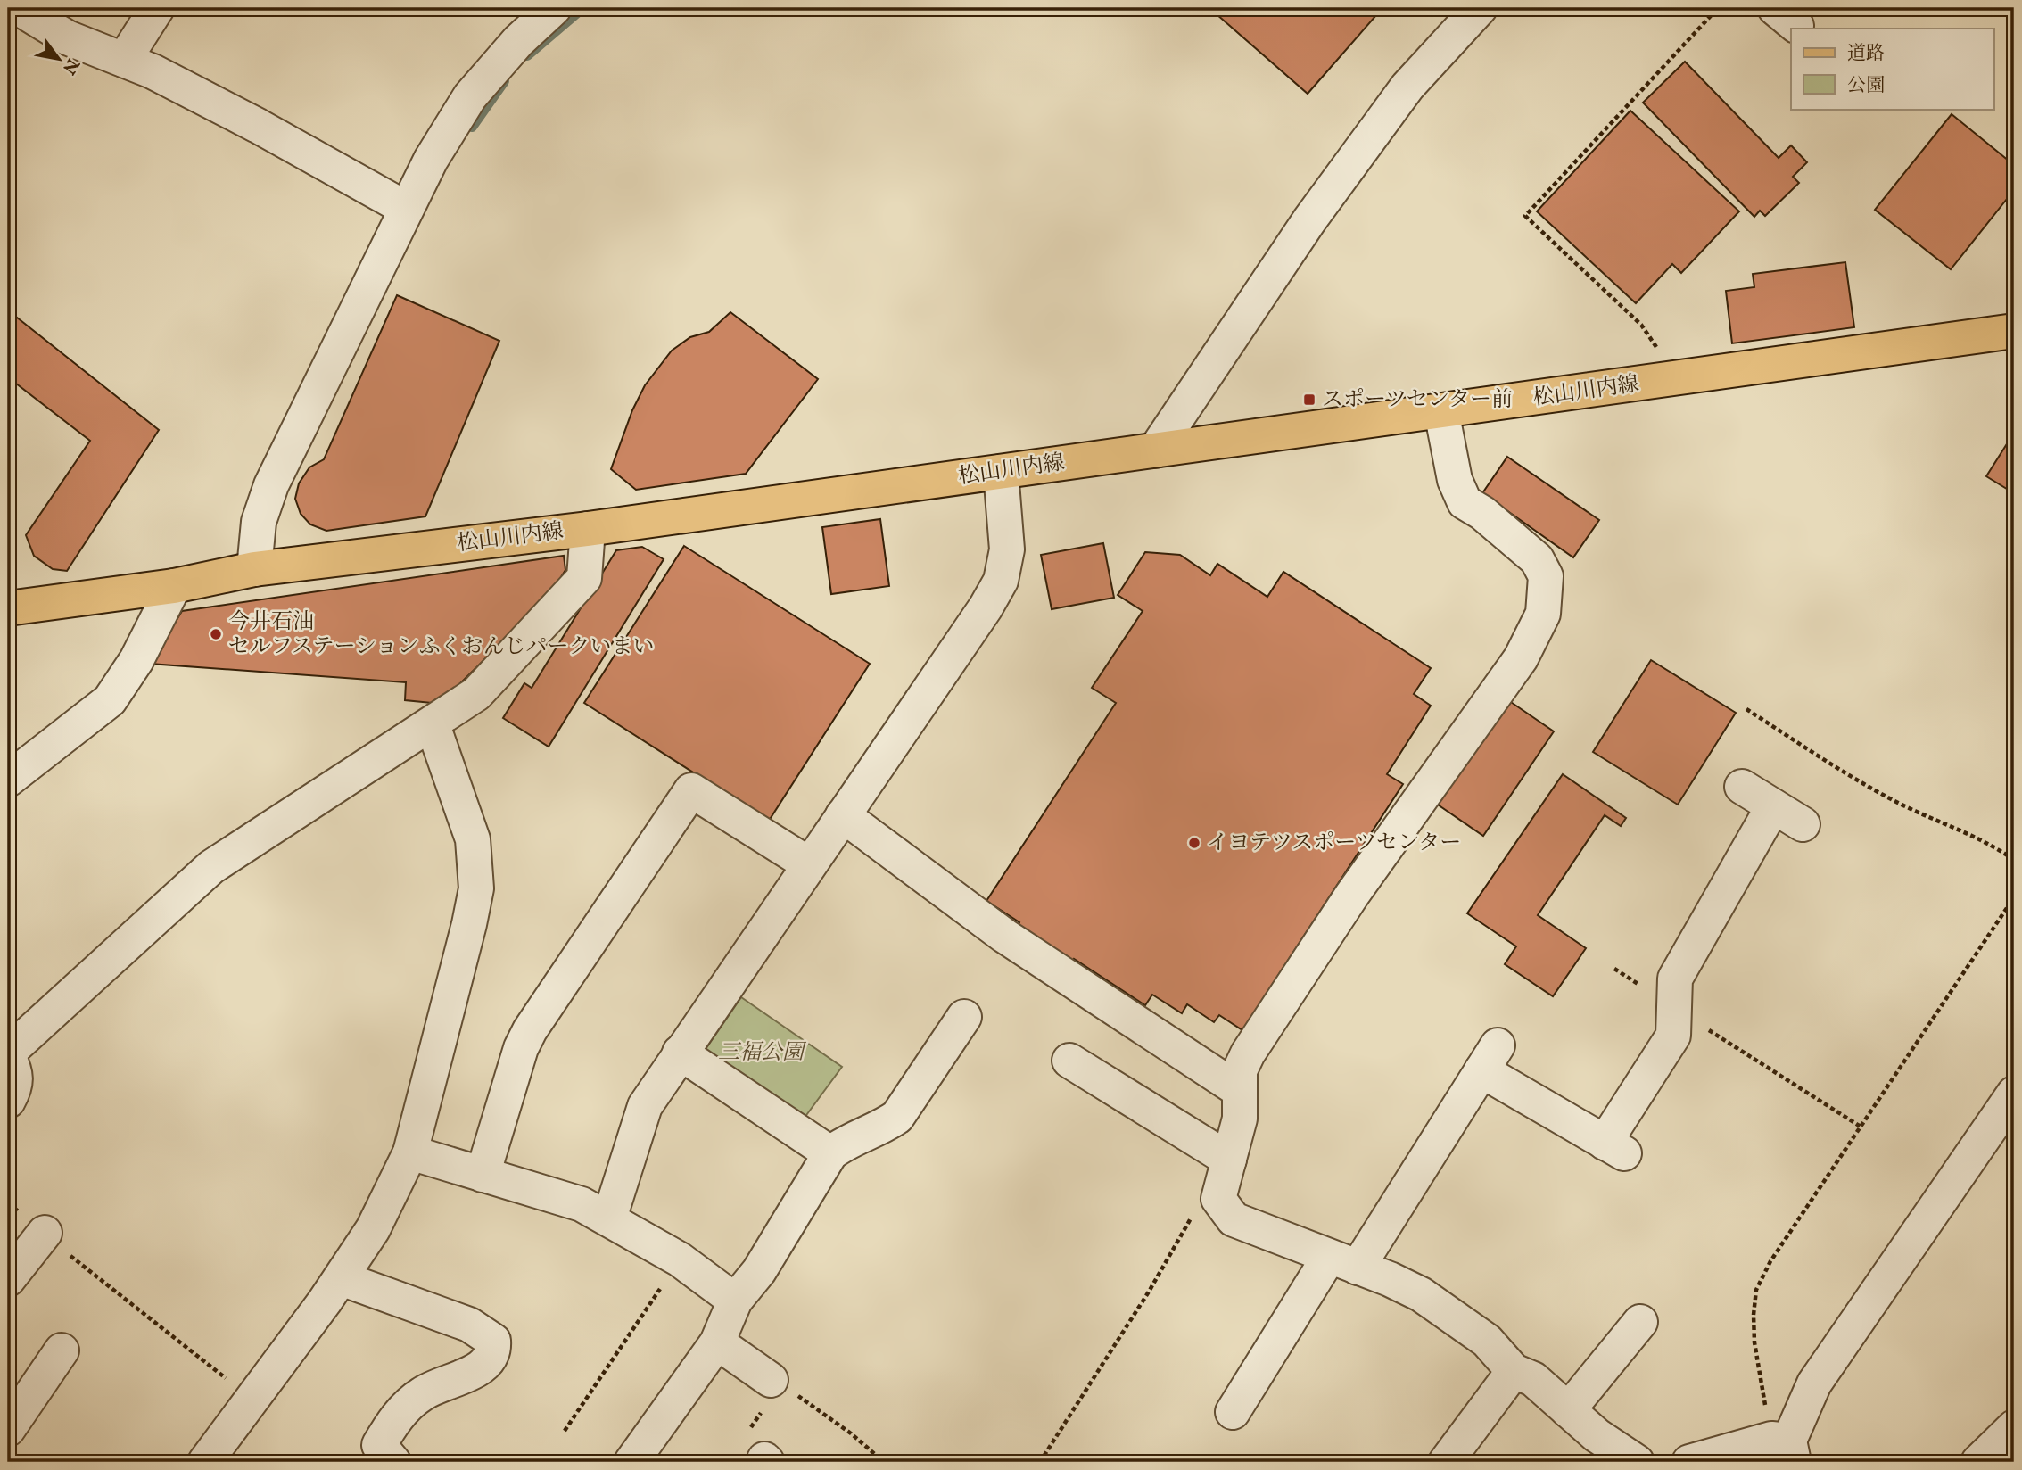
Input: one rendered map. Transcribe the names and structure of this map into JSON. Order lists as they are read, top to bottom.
{
  "streets": {
    "main road": ["松山川内線"]
  },
  "parks": ["三福公園"],
  "places": {
    "transit": ["スポーツセンター前"],
    "other": ["今井石油 セルフステーションふくおんじパークいまい", "イヨテツスポーツセンター"]
  },
  "legend": ["道路", "公園"],
  "north": "bottom right"
}
